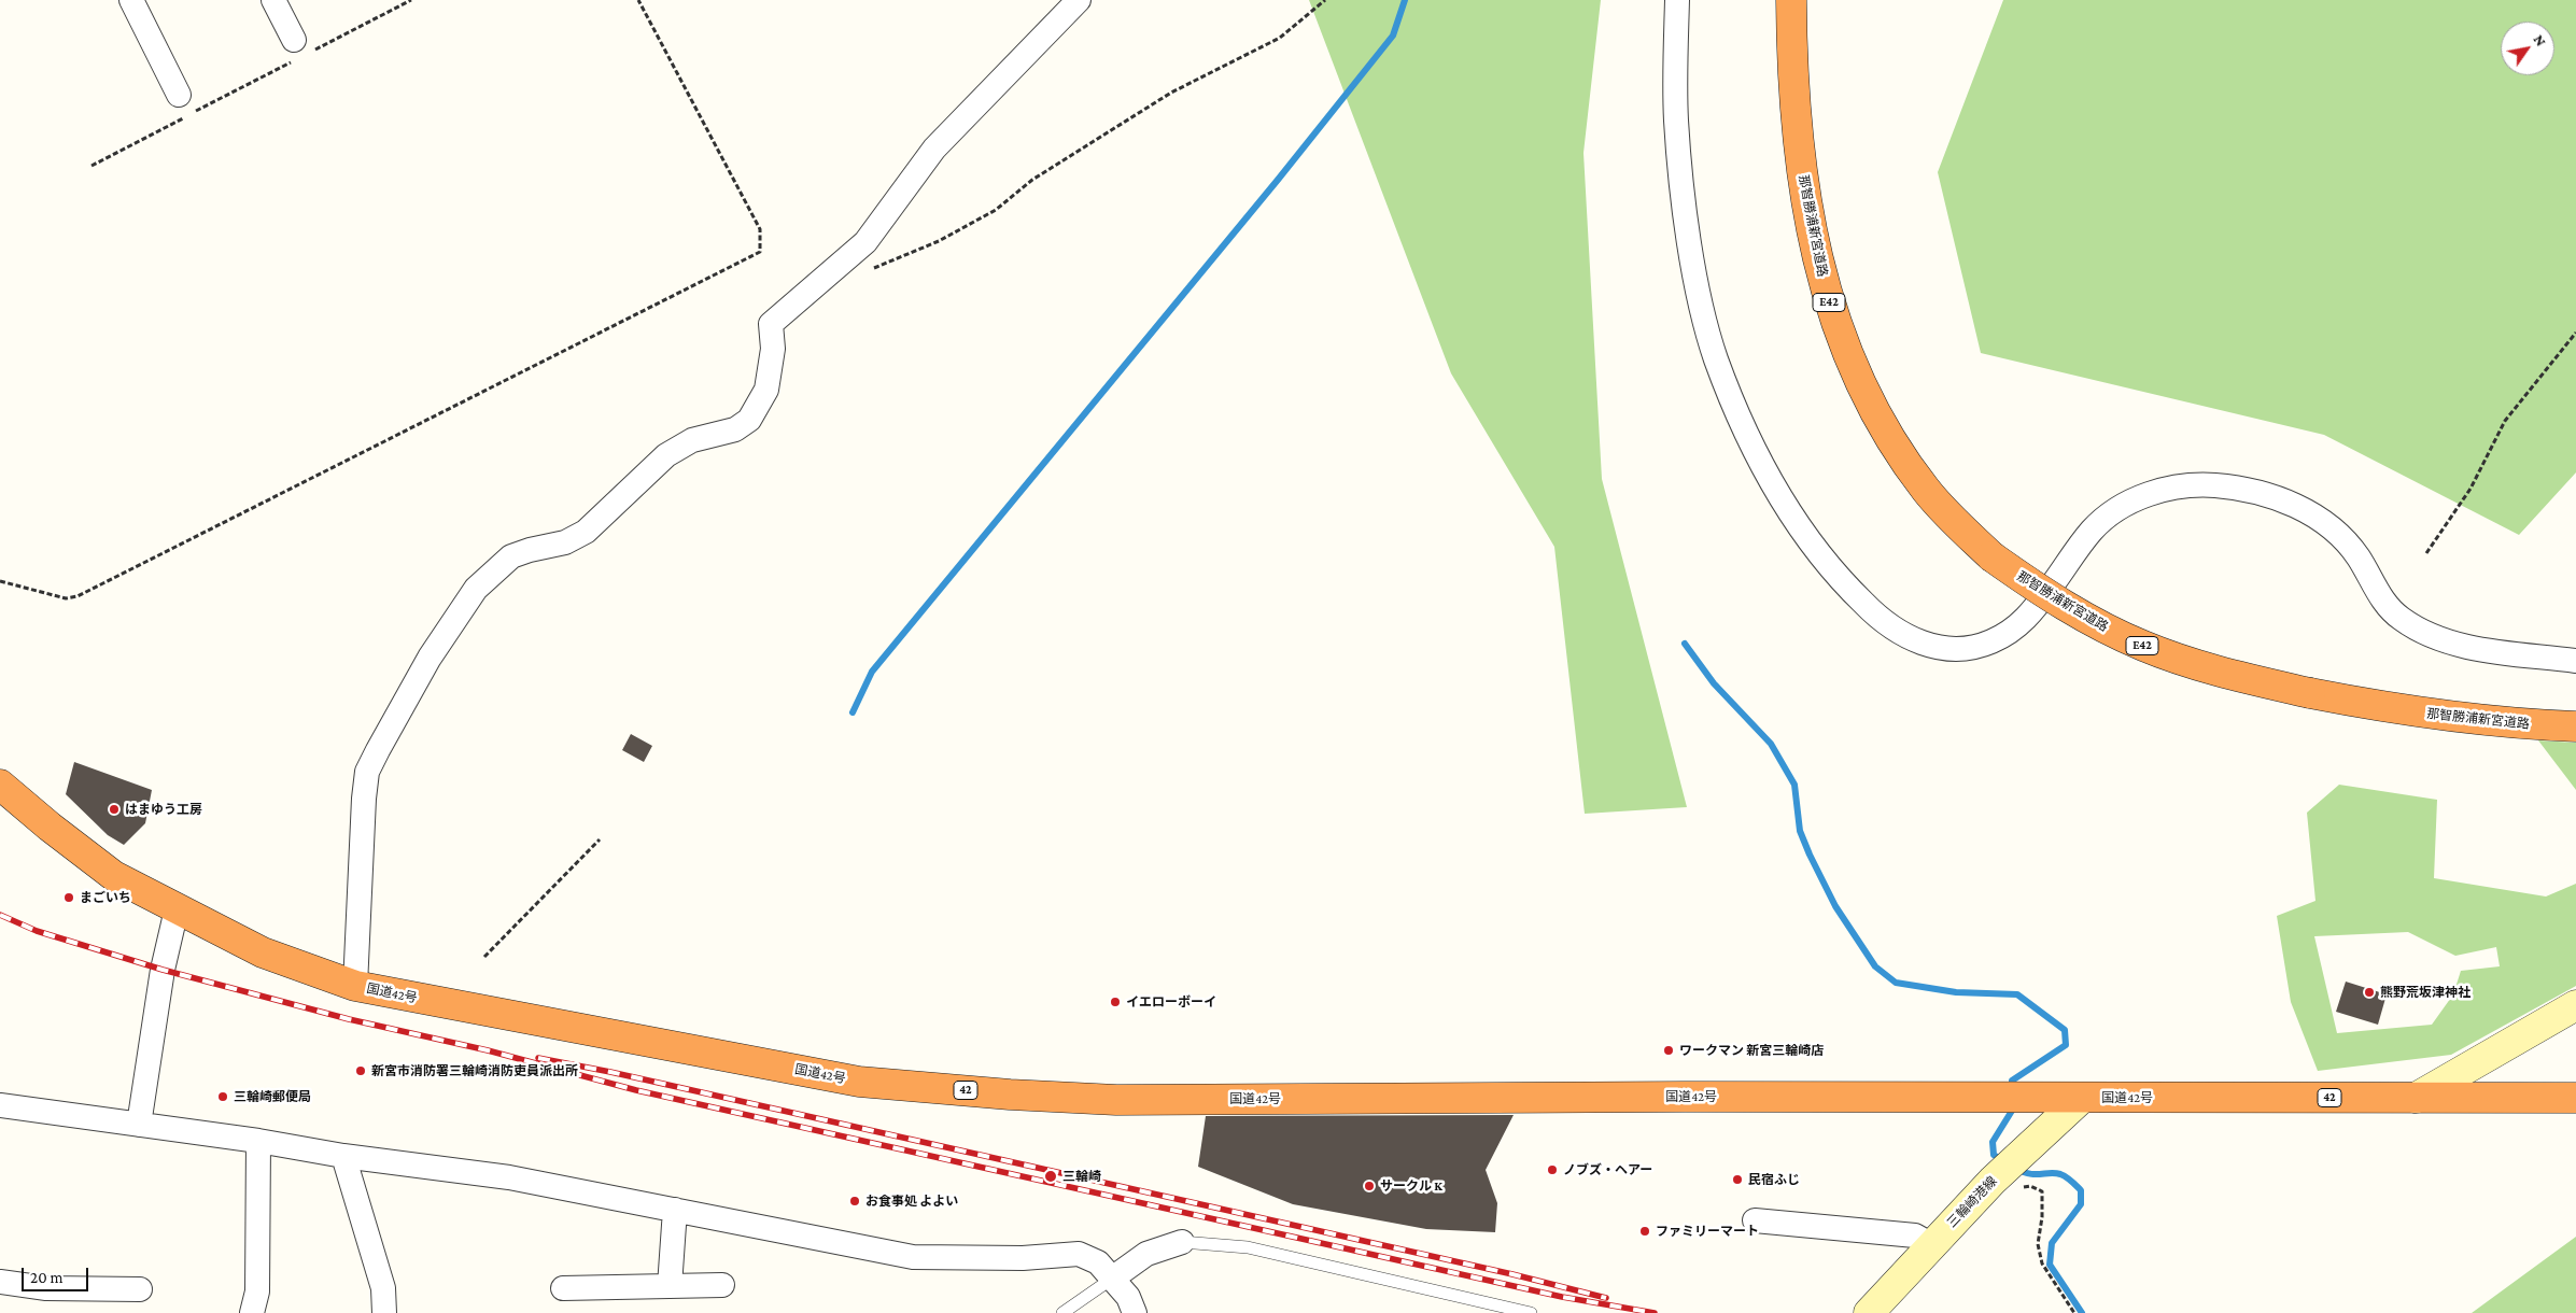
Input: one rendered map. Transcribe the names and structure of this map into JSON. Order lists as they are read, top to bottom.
{
  "streets": {
    "highway": [
      "那智勝浦新宮道路",
      "E42",
      "国道42号",
      "42"
    ],
    "main road": ["三輪崎港線"]
  },
  "crossings": [
    ["国道42号", "三輪崎港線"]
  ],
  "places": [
    "はまゆう工房",
    "まごいち",
    "熊野荒坂津神社",
    "イエローボーイ",
    "ワークマン 新宮三輪崎店",
    "新宮市消防署三輪崎消防吏員派出所",
    "三輪崎郵便局",
    "ノブズ・ヘアー",
    "三輪崎",
    "民宿ふじ",
    "サークル K",
    "お食事処 よよい",
    "ファミリーマート"
  ],
  "scale_bar": "20 m",
  "north": "top right"
}
